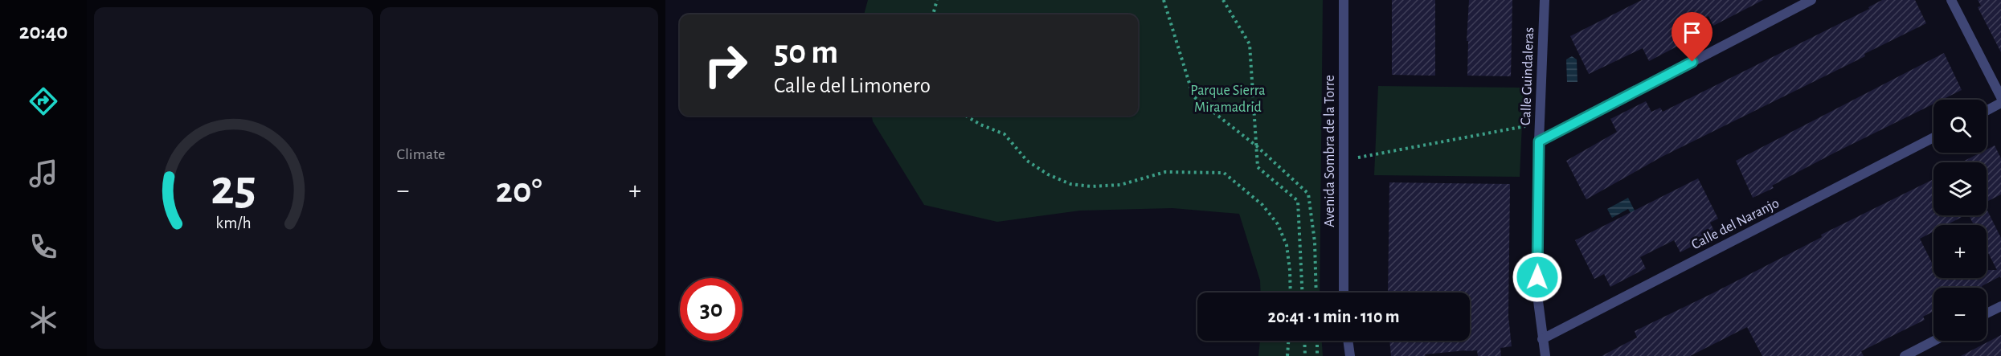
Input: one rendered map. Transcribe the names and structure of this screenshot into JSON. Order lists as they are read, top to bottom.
{
  "streets": {
    "street": ["Calle Guindaleras", "Avenida Sombra de la Torre", "Calle del Naranjo"]
  },
  "crossings": [
    ["Calle Guindaleras", "Calle del Naranjo"]
  ],
  "parks": ["Parque Sierra Miramadrid"],
  "page": {
    "tabs": "20:40",
    "tile": "Climate",
    "turn": ["50 m", "Calle del Limonero"],
    "map_buttons": ["+", "−"],
    "heat": ["−", "20°", "+"],
    "limit": "30",
    "trip": "20:41 · 1 min · 110 m",
    "gauge": ["25", "km/h"]
  }
}
